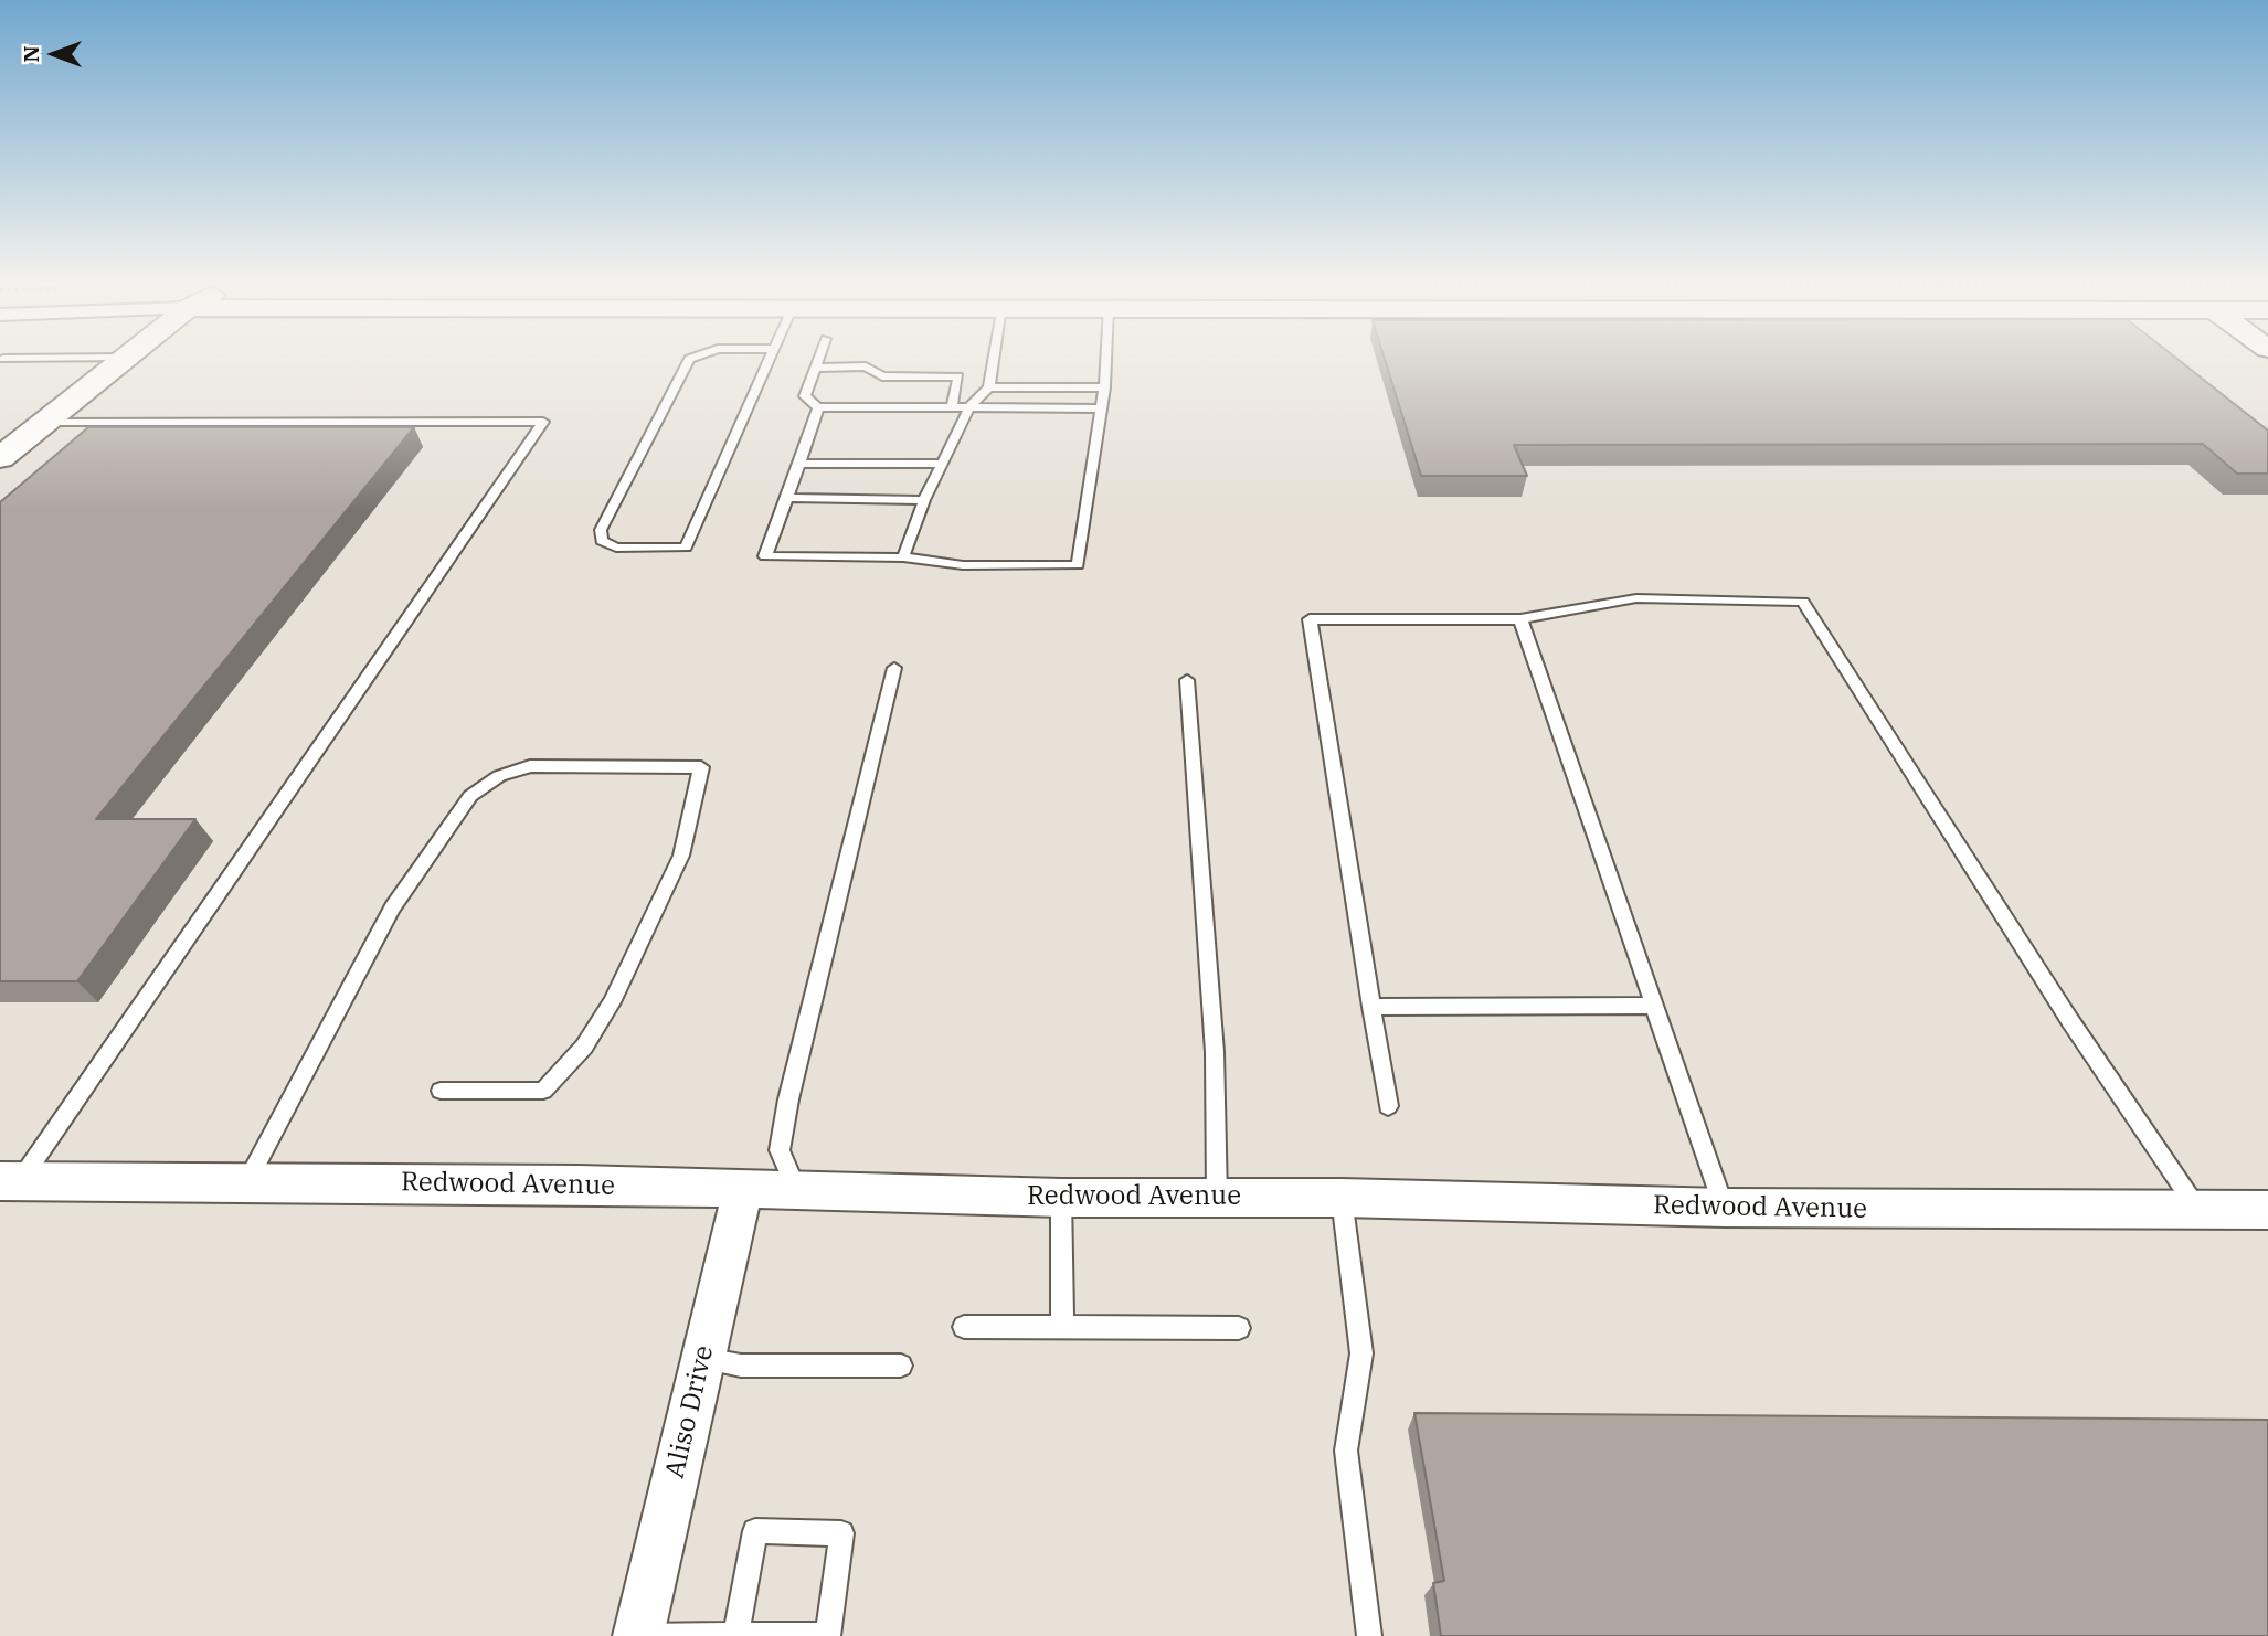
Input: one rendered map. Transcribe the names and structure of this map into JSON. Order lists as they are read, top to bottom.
{
  "streets": {
    "street": ["Redwood Avenue", "Aliso Drive"]
  },
  "crossings": [
    ["Redwood Avenue", "Aliso Drive"]
  ],
  "north": "left"
}
